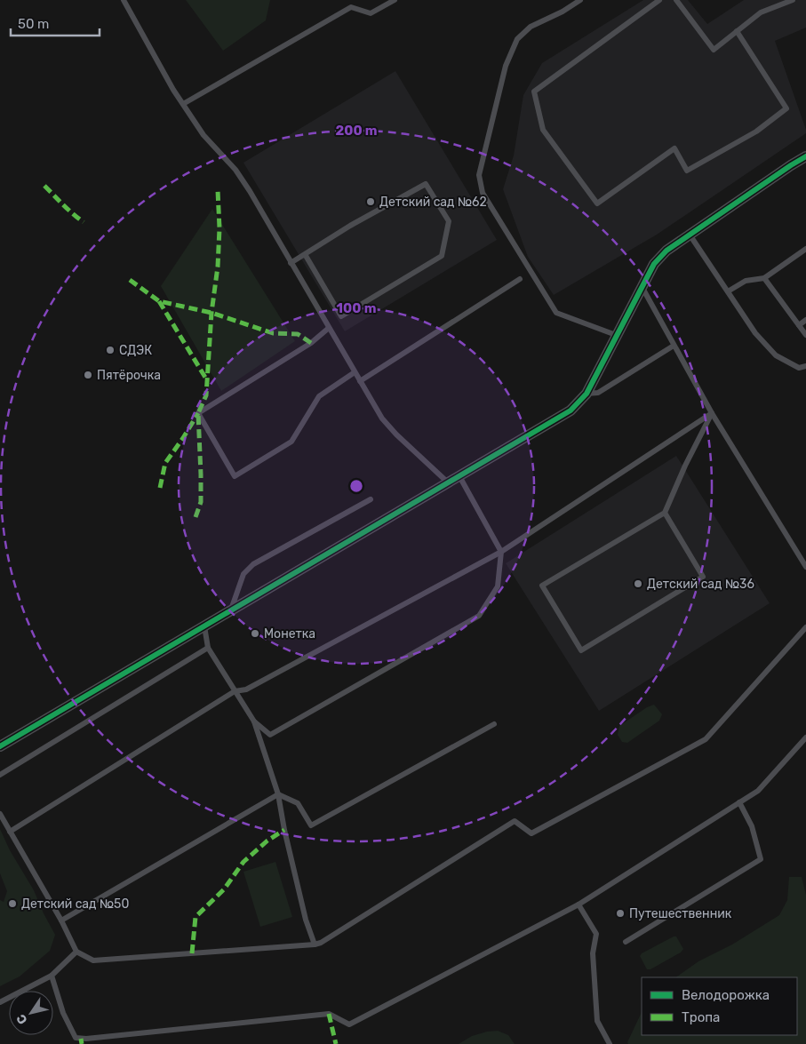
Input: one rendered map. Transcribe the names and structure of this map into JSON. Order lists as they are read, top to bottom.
{
  "places": [
    "Детский сад №62",
    "СДЭК",
    "Пятёрочка",
    "Детский сад №36",
    "Монетка",
    "Детский сад №50",
    "Путешественник"
  ],
  "legend": ["Велодорожка", "Тропа"],
  "scale_bar": "50 m",
  "north": "bottom left",
  "rings": ["200 m", "100 m"]
}
